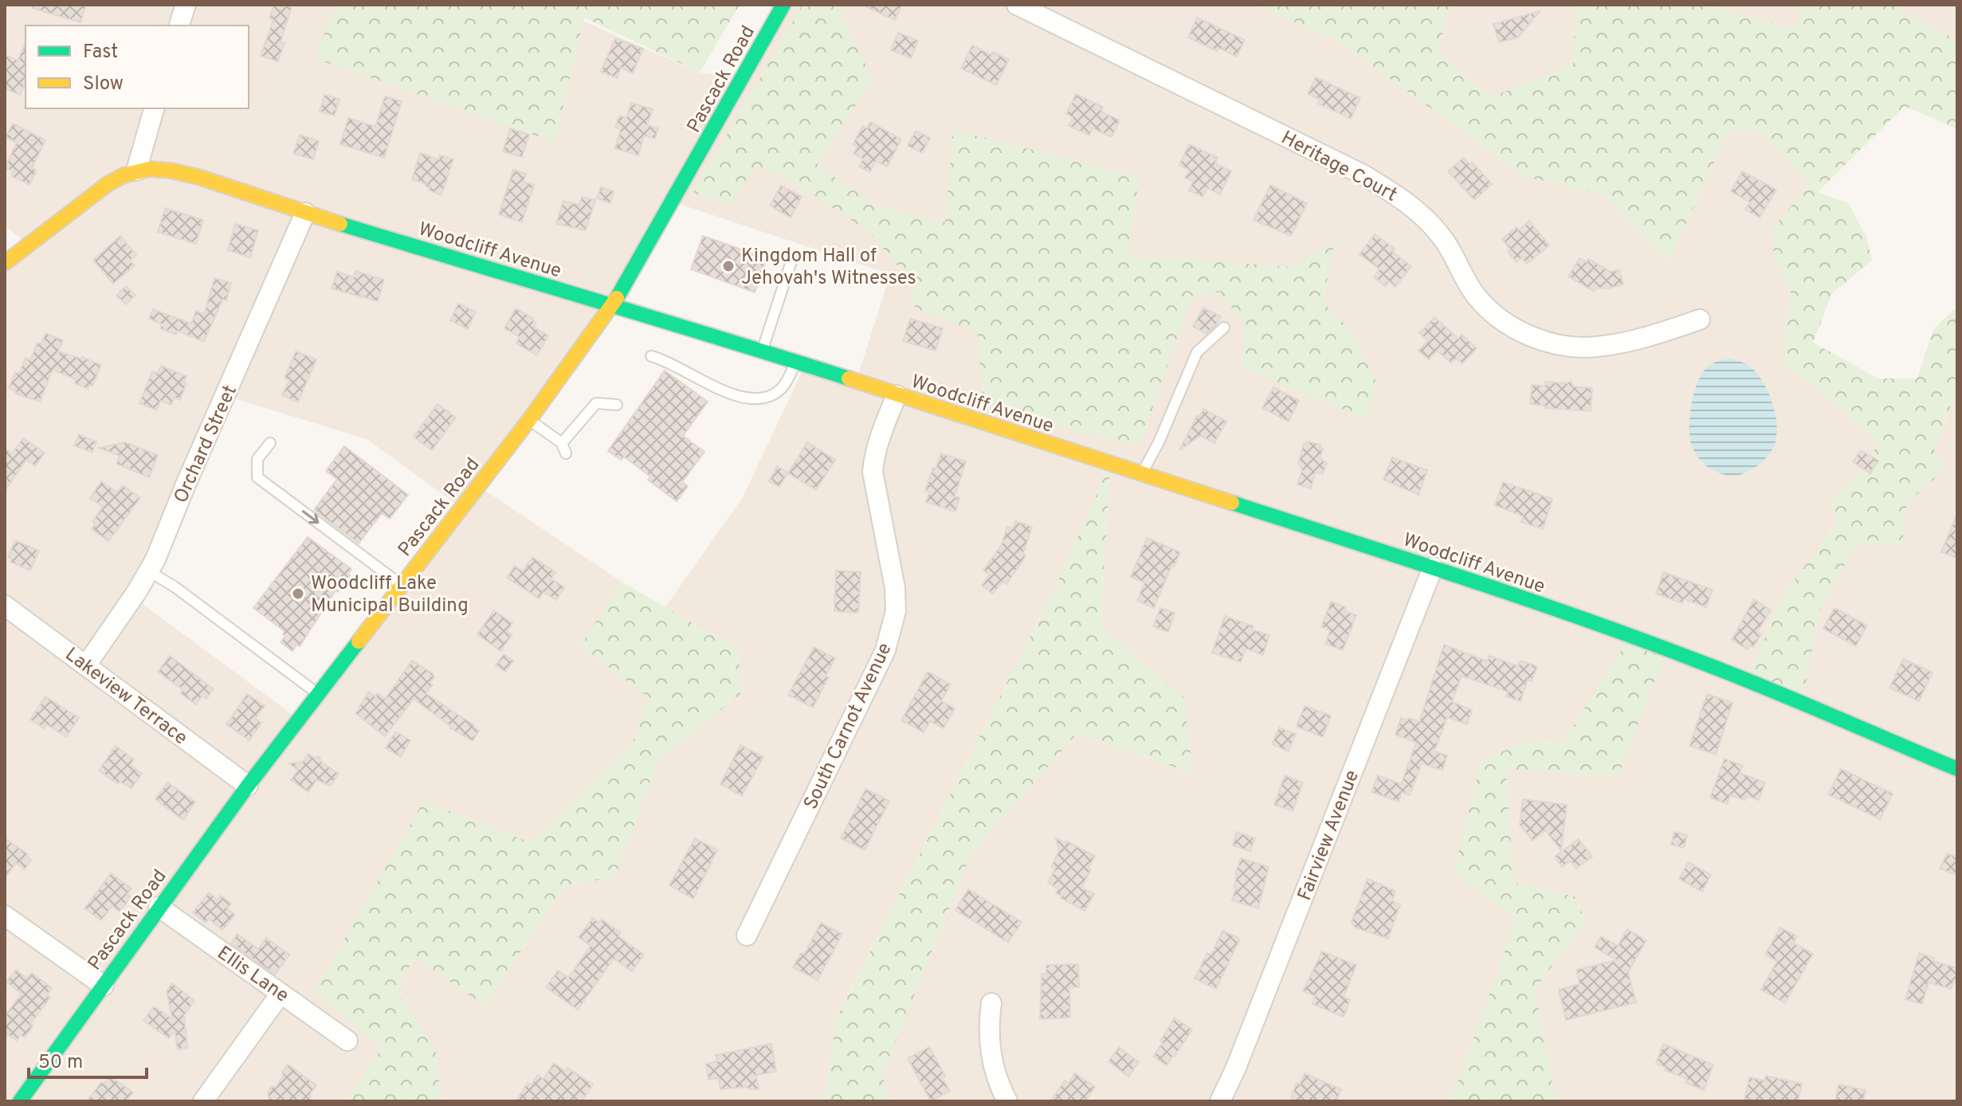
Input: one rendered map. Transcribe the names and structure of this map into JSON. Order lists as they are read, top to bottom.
{
  "streets": {
    "main road": ["Pascack Road", "Woodcliff Avenue"],
    "street": [
      "Heritage Court",
      "Orchard Street",
      "Lakeview Terrace",
      "South Carnot Avenue",
      "Fairview Avenue",
      "Ellis Lane"
    ]
  },
  "crossings": [
    ["Pascack Road", "Woodcliff Avenue"],
    ["Pascack Road", "Lakeview Terrace"],
    ["Pascack Road", "Ellis Lane"],
    ["Woodcliff Avenue", "Orchard Street"],
    ["Woodcliff Avenue", "South Carnot Avenue"],
    ["Woodcliff Avenue", "Fairview Avenue"],
    ["Orchard Street", "Lakeview Terrace"]
  ],
  "places": ["Kingdom Hall of Jehovah's Witnesses", "Woodcliff Lake Municipal Building"],
  "legend": ["Fast", "Slow"],
  "scale_bar": "50 m"
}
